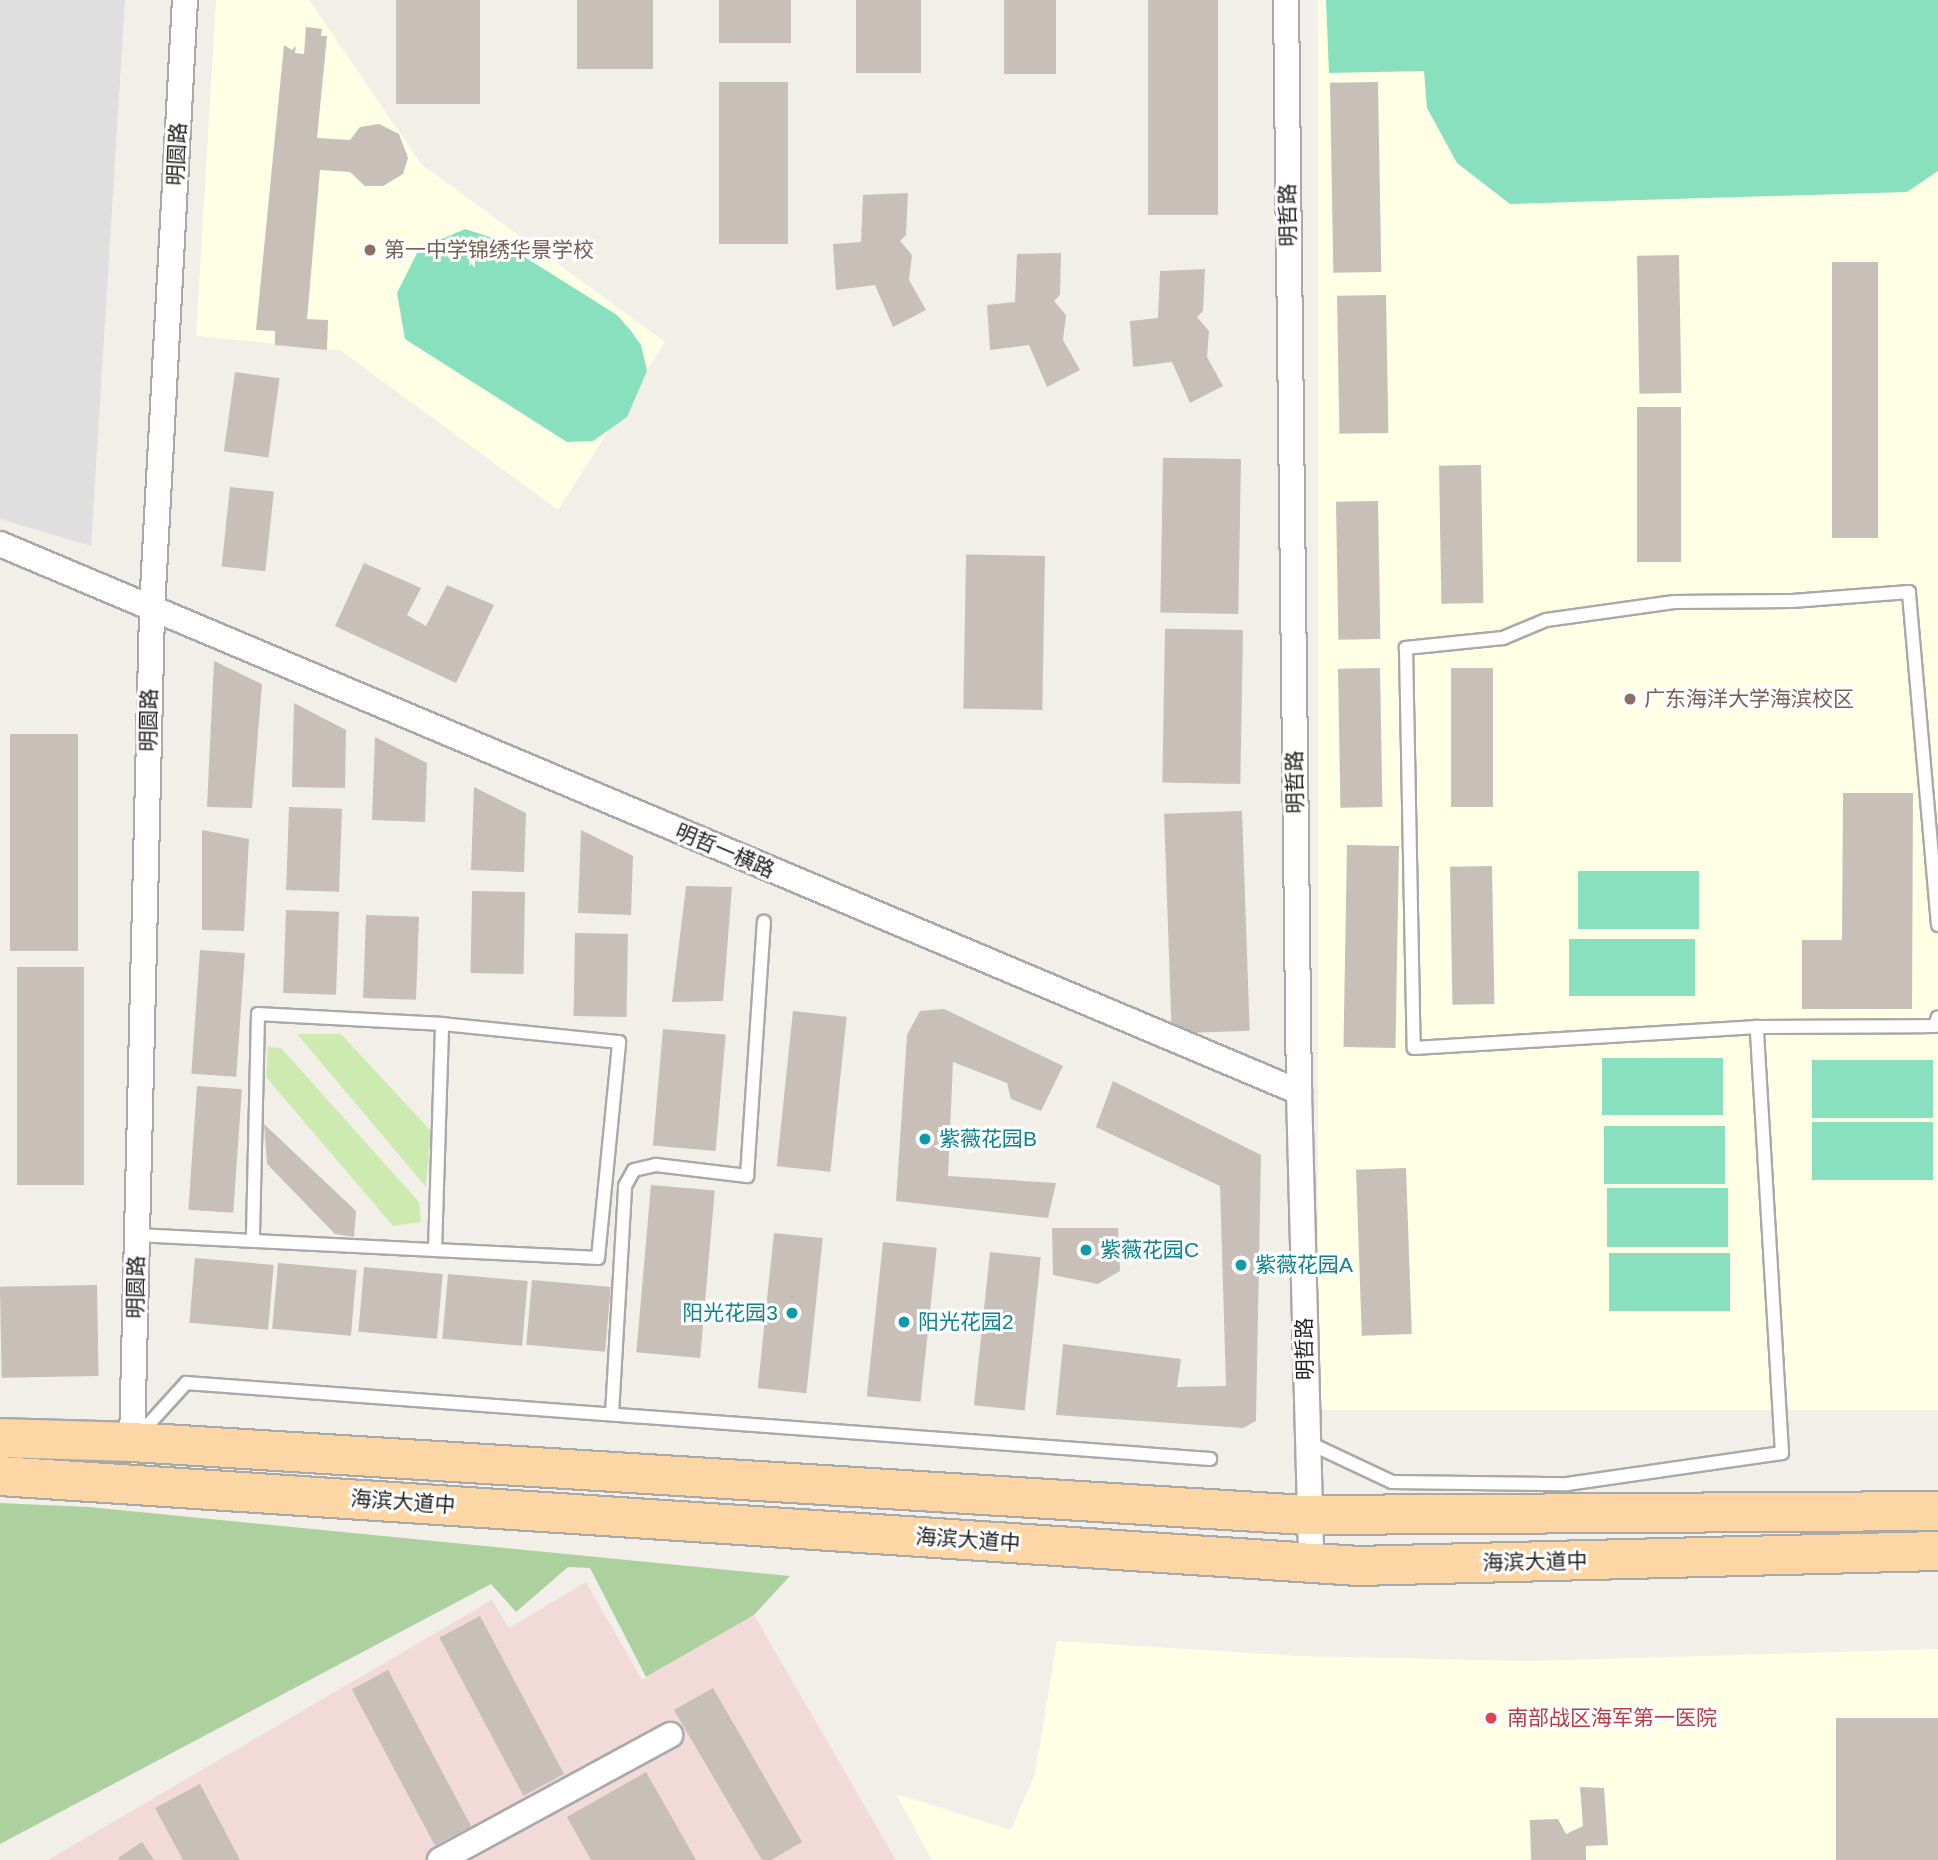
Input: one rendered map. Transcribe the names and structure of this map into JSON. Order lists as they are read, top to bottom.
{
  "streets": {
    "main road": ["海滨大道中"],
    "street": ["明圆路", "明哲路", "明哲一横路"]
  },
  "crossings": [
    ["明圆路", "明哲一横路"],
    ["明圆路", "海滨大道中"],
    ["明哲路", "明哲一横路"],
    ["明哲路", "海滨大道中"]
  ],
  "places": [
    "第一中学锦绣华景学校",
    "广东海洋大学海滨校区",
    "紫薇花园B",
    "紫薇花园C",
    "紫薇花园A",
    "阳光花园3",
    "阳光花园2",
    "南部战区海军第一医院"
  ]
}
